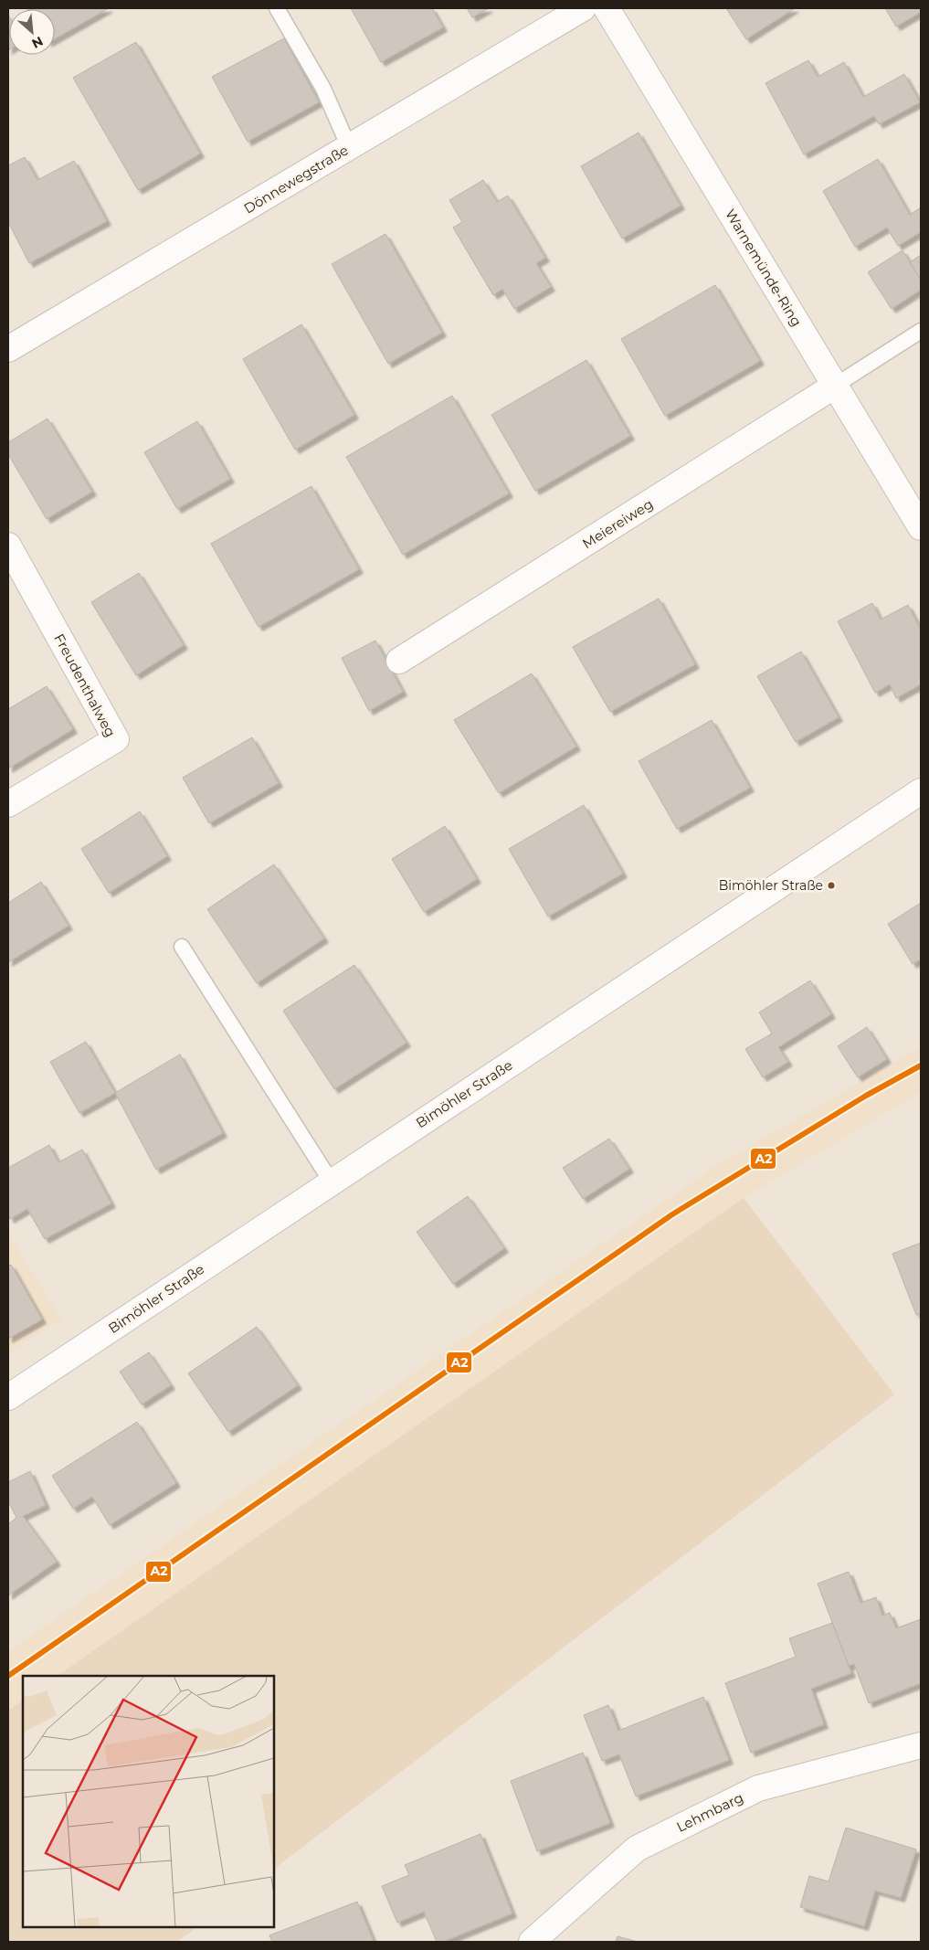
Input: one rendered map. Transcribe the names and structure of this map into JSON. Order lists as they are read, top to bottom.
{
  "streets": {
    "street": [
      "Dönnewegstraße",
      "Warnemünde-Ring",
      "Meiereiweg",
      "Freudenthalweg",
      "Bimöhler Straße",
      "Lehmbarg"
    ]
  },
  "crossings": [
    ["Warnemünde-Ring", "Meiereiweg"]
  ],
  "places": ["Bimöhler Straße"],
  "lines": ["transit line A2"],
  "north": "bottom right"
}
